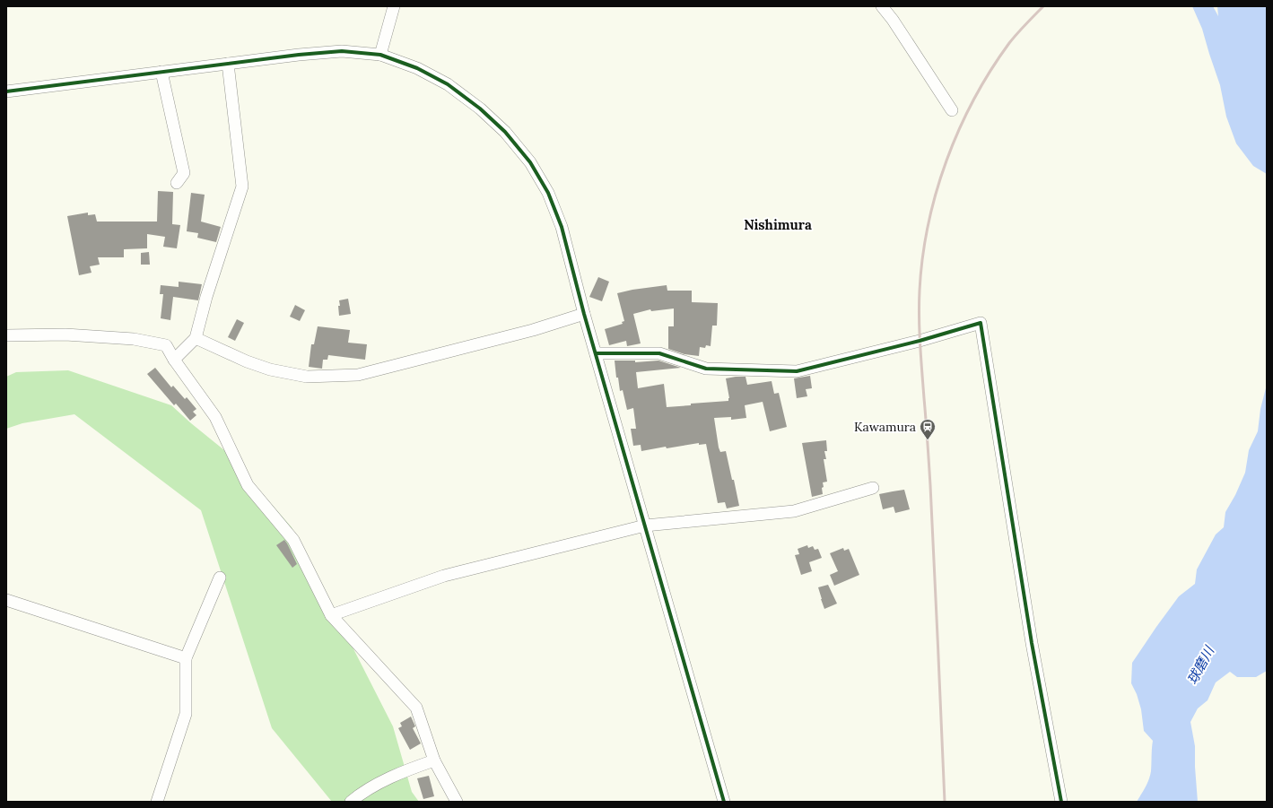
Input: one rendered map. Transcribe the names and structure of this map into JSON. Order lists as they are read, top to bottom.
{
  "districts": ["Nishimura"],
  "water": ["球磨川"],
  "places": {
    "station": ["Kawamura"]
  }
}
